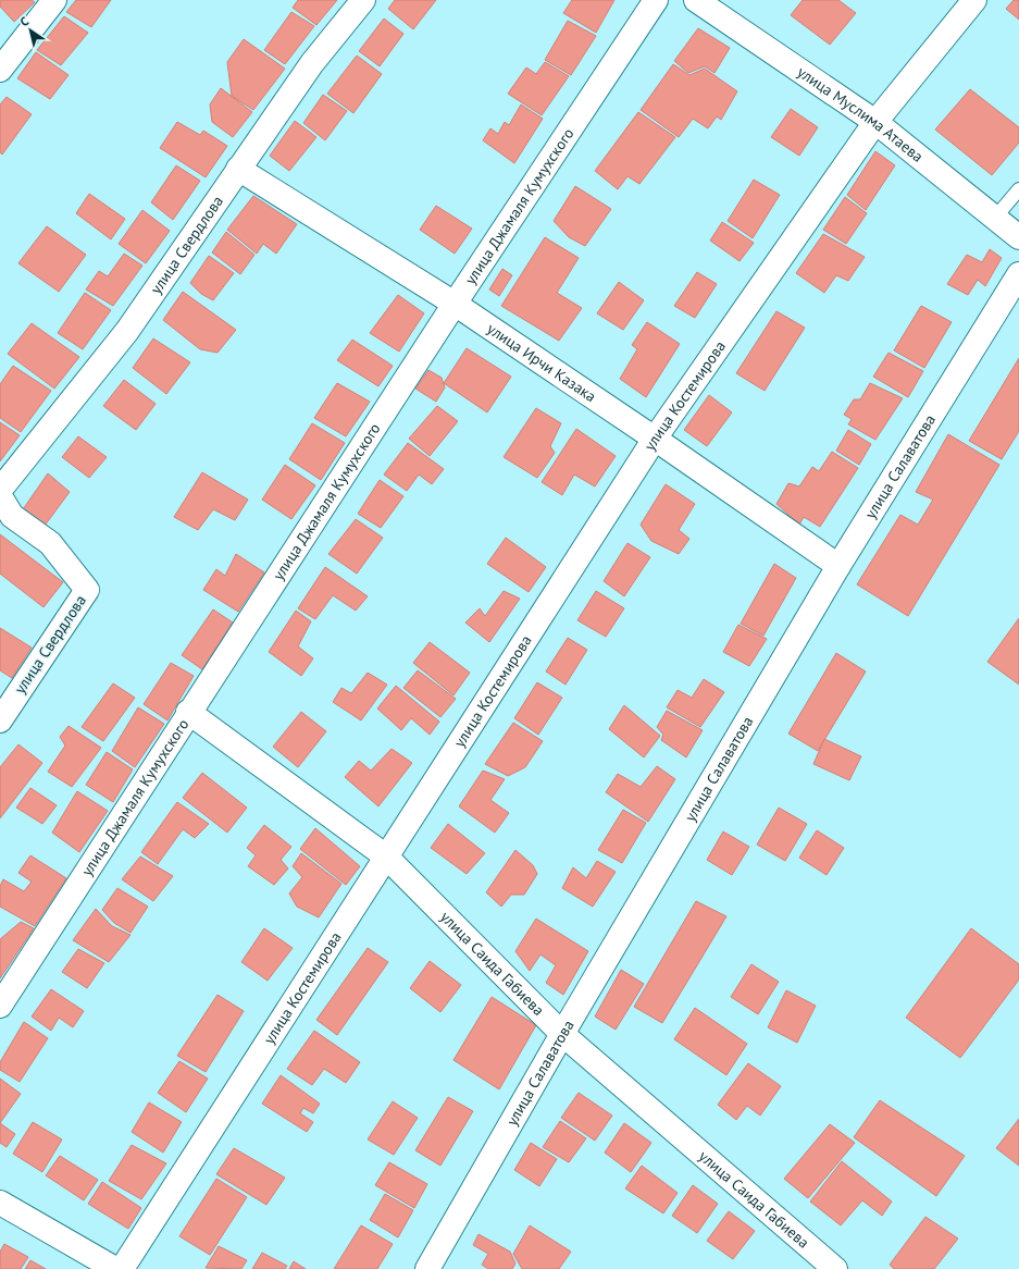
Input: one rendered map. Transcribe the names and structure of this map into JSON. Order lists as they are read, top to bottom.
{
  "streets": {
    "street": [
      "улица Муслима Атаева",
      "улица Джамаля Кумухского",
      "улица Свердлова",
      "улица Ирчи Казака",
      "улица Костемирова",
      "улица Салаватова",
      "улица Саида Габиева"
    ]
  },
  "crossings": [
    ["улица Муслима Атаева", "улица Костемирова"],
    ["улица Джамаля Кумухского", "улица Ирчи Казака"],
    ["улица Джамаля Кумухского", "улица Саида Габиева"],
    ["улица Свердлова", "улица Ирчи Казака"],
    ["улица Ирчи Казака", "улица Костемирова"],
    ["улица Ирчи Казака", "улица Салаватова"],
    ["улица Костемирова", "улица Саида Габиева"],
    ["улица Салаватова", "улица Саида Габиева"]
  ],
  "north": "top left"
}
